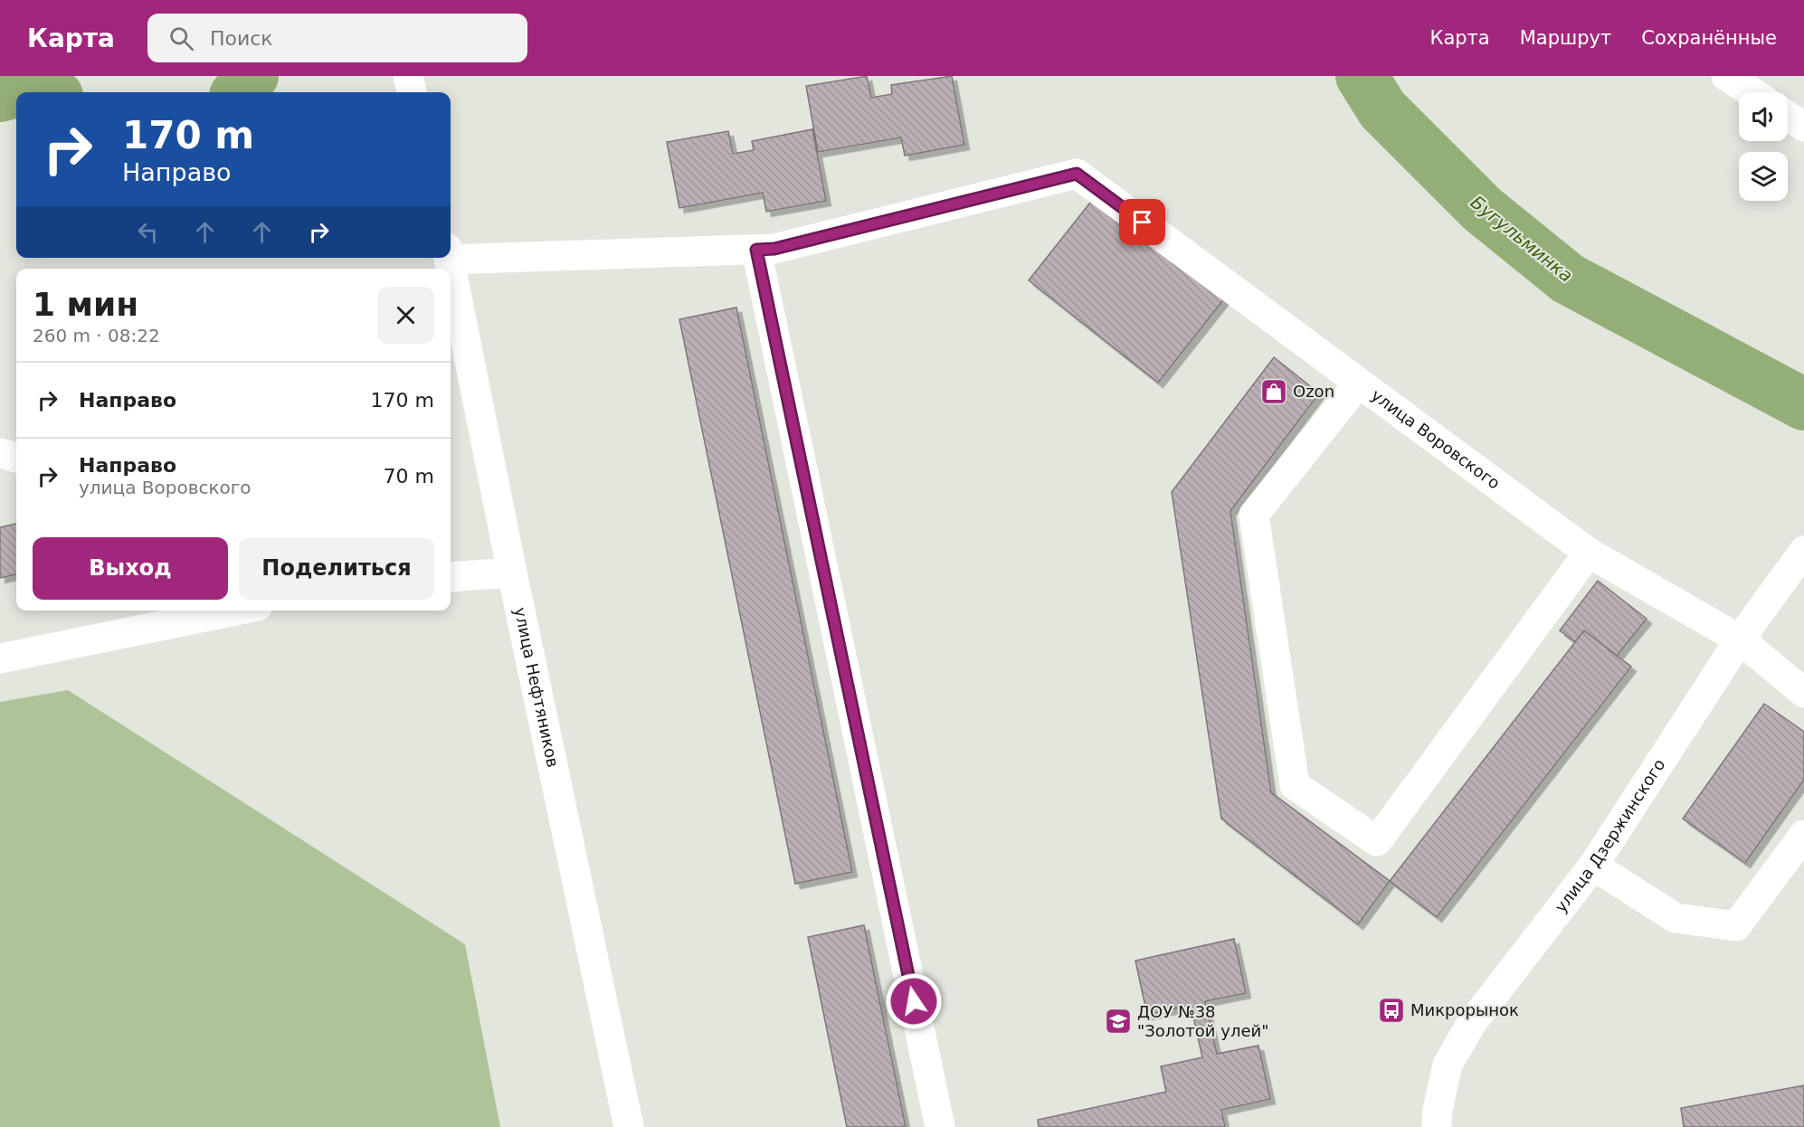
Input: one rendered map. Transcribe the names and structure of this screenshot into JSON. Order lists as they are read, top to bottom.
{
  "streets": {
    "main road": ["улица Воровского", "улица Нефтяников", "улица Дзержинского"]
  },
  "crossings": [
    ["улица Воровского", "улица Дзержинского"]
  ],
  "water": ["Бугульминка"],
  "places": {
    "shop": ["Ozon"],
    "bus stop": ["Микрорынок"],
    "school or university": ["ДОУ №38 \"Золотой улей\""]
  },
  "page": {
    "header": "Карта",
    "search": "Поиск",
    "nav": ["Карта", "Маршрут", "Сохранённые"],
    "turn": ["170 m", "Направо"],
    "heading": ["1 мин", "260 m · 08:22"],
    "list": [
      {
        "name": "Направо",
        "value": "170 m"
      },
      {
        "name": "Направо",
        "note": "улица Воровского",
        "value": "70 m"
      }
    ],
    "buttons": ["Выход", "Поделиться"]
  }
}
